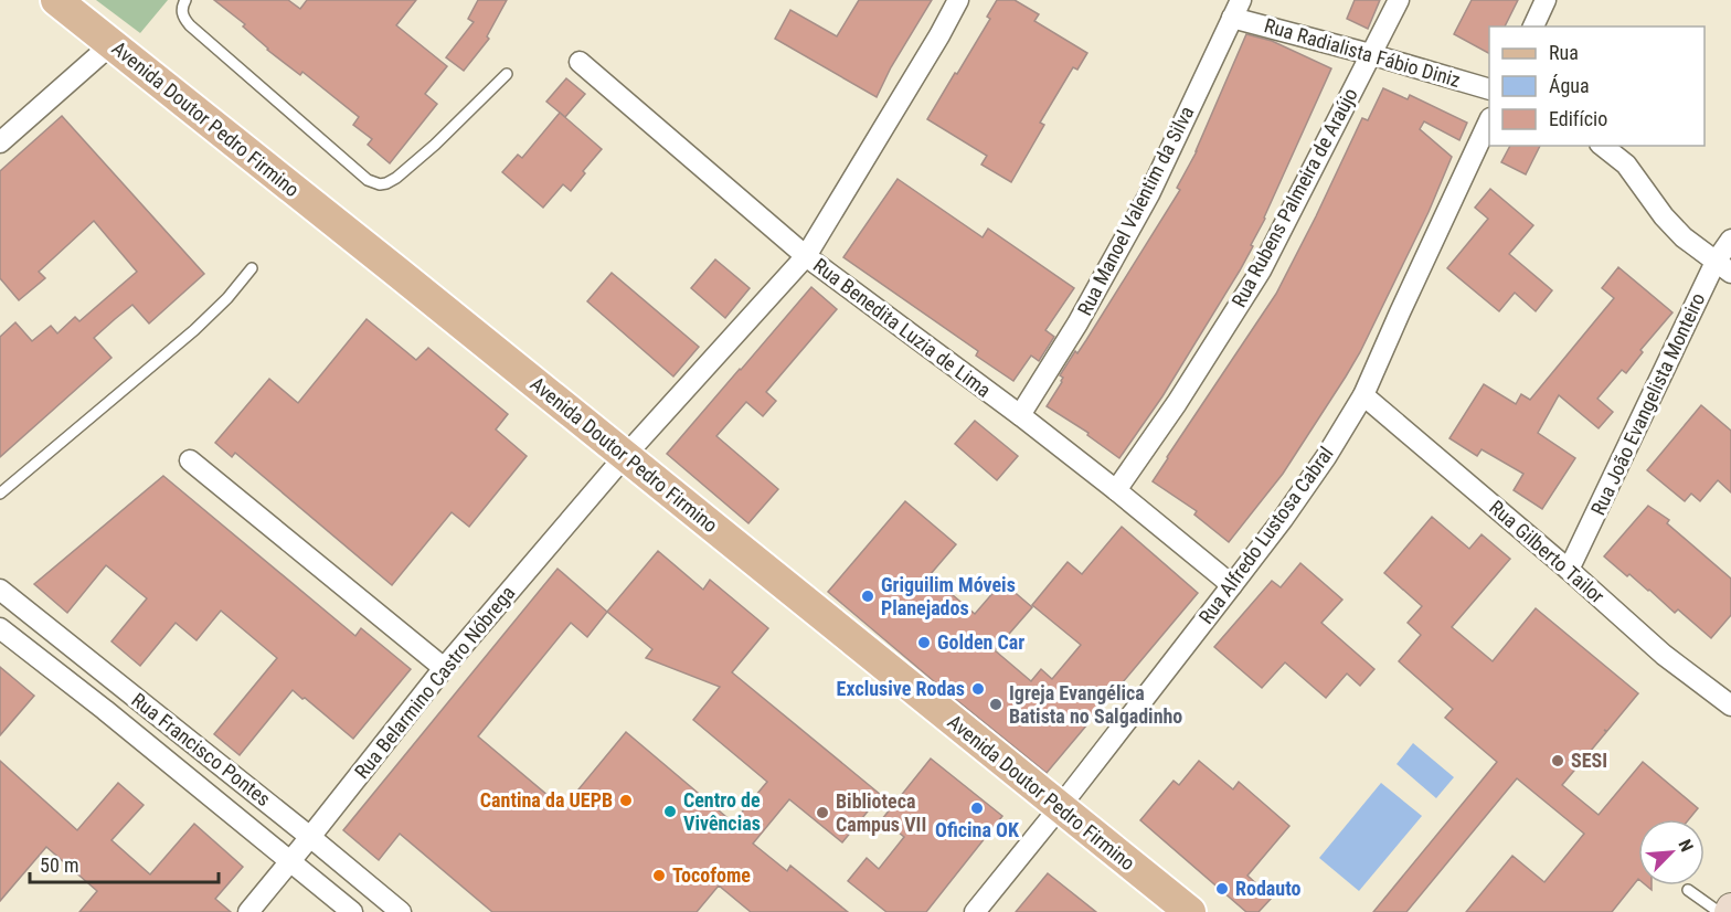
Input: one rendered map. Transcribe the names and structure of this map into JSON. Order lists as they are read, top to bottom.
{
  "streets": {
    "main road": ["Avenida Doutor Pedro Firmino"],
    "street": [
      "Rua Radialista Fábio Diniz",
      "Rua Rubens Palmeira de Araújo",
      "Rua Manoel Valentim da Silva",
      "Rua Benedita Luzia de Lima",
      "Rua João Evangelista Monteiro",
      "Rua Alfredo Lustosa Cabral",
      "Rua Gilberto Tailor",
      "Rua Belarmino Castro Nóbrega",
      "Rua Francisco Pontes"
    ]
  },
  "crossings": [
    ["Rua Radialista Fábio Diniz", "Rua Rubens Palmeira de Araújo"],
    ["Rua Radialista Fábio Diniz", "Rua Manoel Valentim da Silva"],
    ["Avenida Doutor Pedro Firmino", "Rua Alfredo Lustosa Cabral"],
    ["Avenida Doutor Pedro Firmino", "Rua Belarmino Castro Nóbrega"],
    ["Rua Rubens Palmeira de Araújo", "Rua Benedita Luzia de Lima"],
    ["Rua Manoel Valentim da Silva", "Rua Benedita Luzia de Lima"],
    ["Rua Benedita Luzia de Lima", "Rua Alfredo Lustosa Cabral"],
    ["Rua Benedita Luzia de Lima", "Rua Belarmino Castro Nóbrega"],
    ["Rua João Evangelista Monteiro", "Rua Gilberto Tailor"],
    ["Rua Alfredo Lustosa Cabral", "Rua Gilberto Tailor"],
    ["Rua Belarmino Castro Nóbrega", "Rua Francisco Pontes"]
  ],
  "places": [
    "Griguilim Móveis Planejados",
    "Golden Car",
    "Exclusive Rodas",
    "Igreja Evangélica Batista no Salgadinho",
    "SESI",
    "Cantina da UEPB",
    "Oficina OK",
    "Centro de Vivências",
    "Biblioteca Campus VII",
    "Tocofome",
    "Rodauto"
  ],
  "legend": ["Rua", "Água", "Edifício"],
  "scale_bar": "50 m",
  "north": "top right"
}
